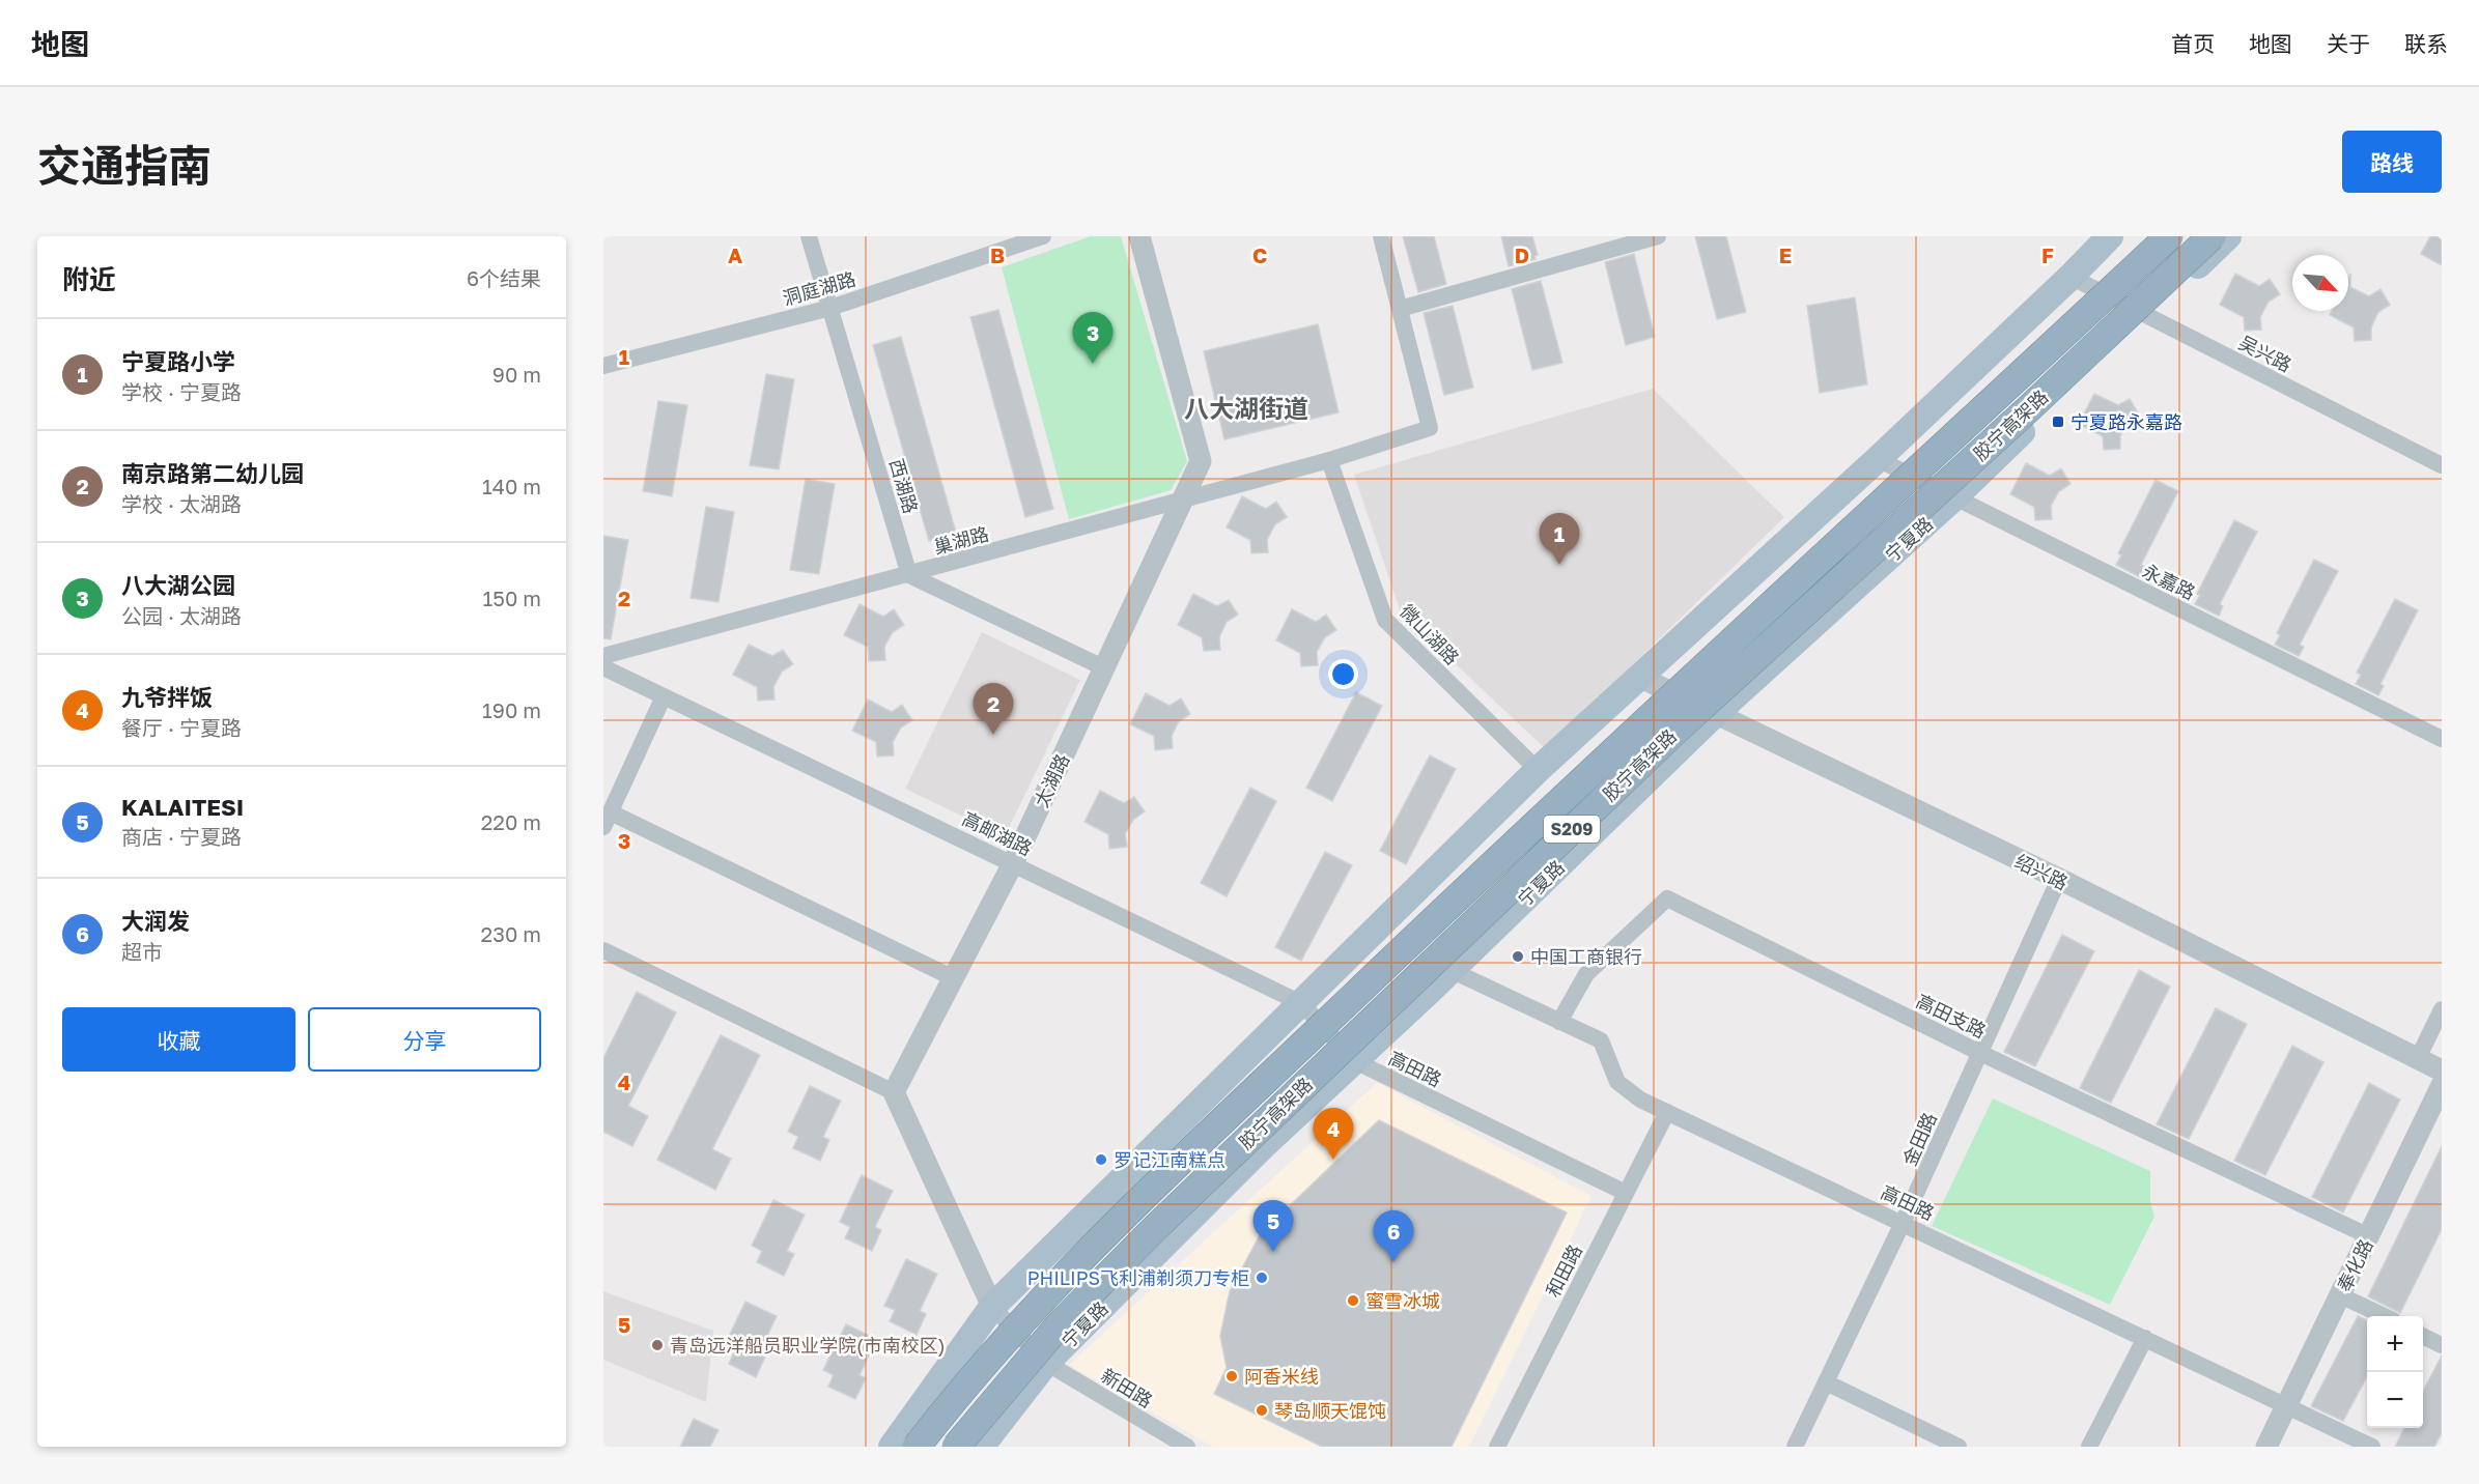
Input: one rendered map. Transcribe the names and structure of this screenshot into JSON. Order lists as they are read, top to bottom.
{
  "streets": {
    "highway": ["胶宁高架路", "S209"],
    "main road": ["宁夏路"],
    "street": [
      "洞庭湖路",
      "吴兴路",
      "西湖路",
      "巢湖路",
      "永嘉路",
      "微山湖路",
      "太湖路",
      "高邮湖路",
      "绍兴路",
      "高田支路",
      "高田路",
      "金田路",
      "奉化路",
      "和田路",
      "新田路"
    ]
  },
  "crossings": [
    ["洞庭湖路", "西湖路"],
    ["吴兴路", "宁夏路"],
    ["西湖路", "巢湖路"],
    ["宁夏路", "永嘉路"],
    ["宁夏路", "高邮湖路"],
    ["宁夏路", "绍兴路"],
    ["宁夏路", "高田路"],
    ["宁夏路", "新田路"],
    ["巢湖路", "微山湖路"],
    ["巢湖路", "太湖路"],
    ["太湖路", "高邮湖路"],
    ["高邮湖路", "高田路"],
    ["绍兴路", "金田路"],
    ["高田支路", "高田路"],
    ["高田支路", "金田路"],
    ["高田支路", "奉化路"],
    ["高田路", "金田路"],
    ["高田路", "奉化路"],
    ["高田路", "和田路"]
  ],
  "districts": ["八大湖街道"],
  "places": {
    "transit": ["宁夏路永嘉路"],
    "other": [
      "中国工商银行",
      "罗记江南糕点",
      "PHILIPS飞利浦剃须刀专柜",
      "蜜雪冰城",
      "青岛远洋船员职业学院(市南校区)",
      "阿香米线",
      "琴岛顺天馄饨"
    ]
  },
  "north": "bottom right",
  "page": {
    "header": "地图",
    "nav": [
      "首页",
      "地图",
      "关于",
      "联系"
    ],
    "title": "交通指南",
    "buttons": [
      "路线",
      ["收藏", "分享"]
    ],
    "heading": ["附近", "6个结果"],
    "pins": [
      "3",
      "1",
      "2",
      "4",
      "5",
      "6"
    ],
    "list": [
      {
        "mark": "1",
        "name": "宁夏路小学",
        "note": "学校 · 宁夏路",
        "value": "90 m"
      },
      {
        "mark": "2",
        "name": "南京路第二幼儿园",
        "note": "学校 · 太湖路",
        "value": "140 m"
      },
      {
        "mark": "3",
        "name": "八大湖公园",
        "note": "公园 · 太湖路",
        "value": "150 m"
      },
      {
        "mark": "4",
        "name": "九爷拌饭",
        "note": "餐厅 · 宁夏路",
        "value": "190 m"
      },
      {
        "mark": "5",
        "name": "KALAITESI",
        "note": "商店 · 宁夏路",
        "value": "220 m"
      },
      {
        "mark": "6",
        "name": "大润发",
        "note": "超市",
        "value": "230 m"
      }
    ],
    "map_buttons": ["+", "−"]
  },
  "grid": {
    "columns": [
      "A",
      "B",
      "C",
      "D",
      "E",
      "F"
    ],
    "rows": [
      "1",
      "2",
      "3",
      "4",
      "5"
    ]
  }
}
